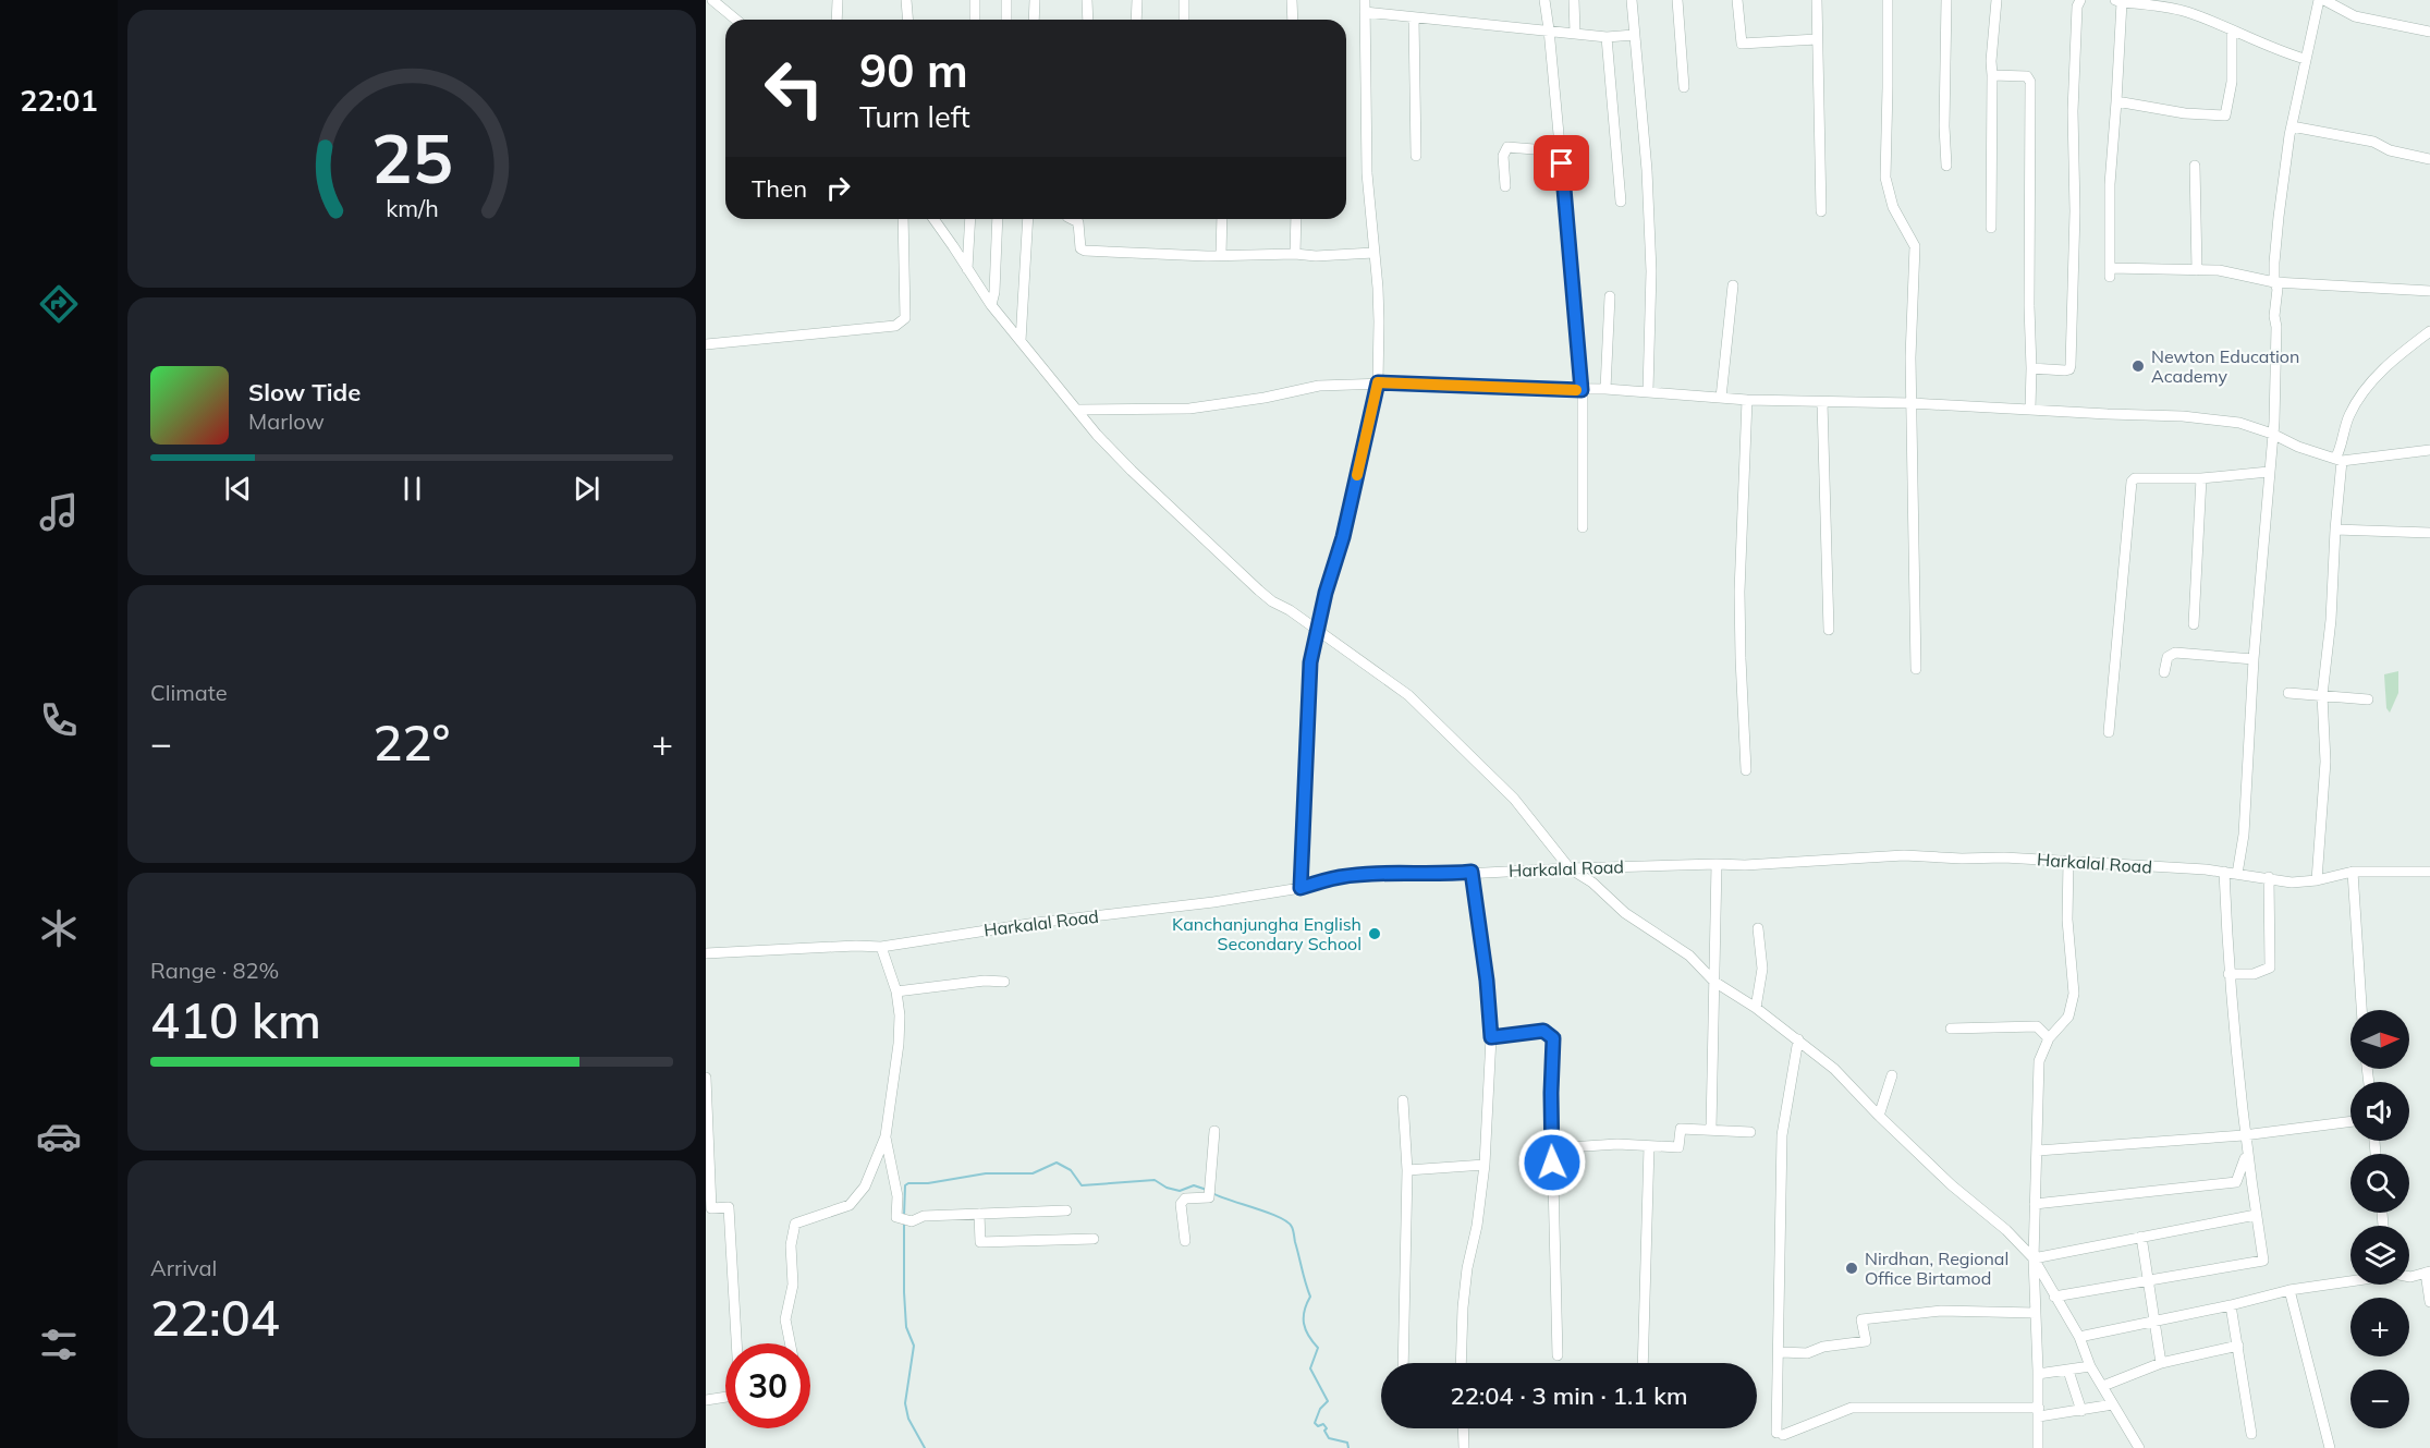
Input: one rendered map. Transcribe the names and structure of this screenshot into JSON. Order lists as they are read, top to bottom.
{
  "streets": {
    "street": ["Harkalal Road"]
  },
  "places": ["Newton Education Academy", "Kanchanjungha English Secondary School", "Nirdhan, Regional Office Birtamod"],
  "north": "right",
  "page": {
    "tabs": "22:01",
    "turn": ["90 m", "Turn left"],
    "then": "Then",
    "song": ["Slow Tide", "Marlow"],
    "tile": [
      "Climate",
      ["Range · 82%", "410 km"],
      ["Arrival", "22:04"]
    ],
    "heat": ["−", "22°", "+"],
    "map_buttons": ["+", "−"],
    "limit": "30",
    "trip": "22:04 · 3 min · 1.1 km",
    "gauge": ["25", "km/h"]
  }
}
